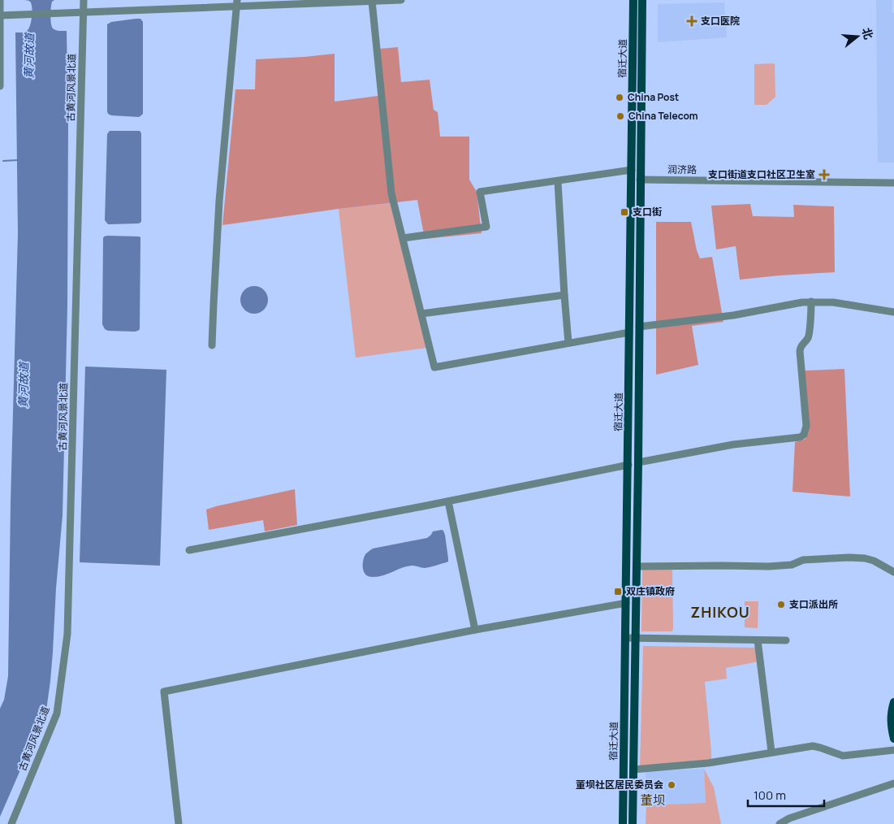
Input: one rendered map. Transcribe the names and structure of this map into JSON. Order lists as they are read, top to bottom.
{
  "streets": {
    "main road": ["宿迁大道"],
    "street": ["古黄河风景北道", "润济路"]
  },
  "crossings": [
    ["宿迁大道", "润济路"]
  ],
  "districts": ["ZHIKOU", "董坝"],
  "water": ["黄河故道"],
  "places": {
    "health": ["支口医院", "支口街道支口社区卫生室"],
    "other": [
      "China Post",
      "China Telecom",
      "支口派出所",
      "董坝社区居民委员会"
    ],
    "transit": ["支口街", "双庄镇政府"]
  },
  "scale_bar": "100 m",
  "north": "right"
}
